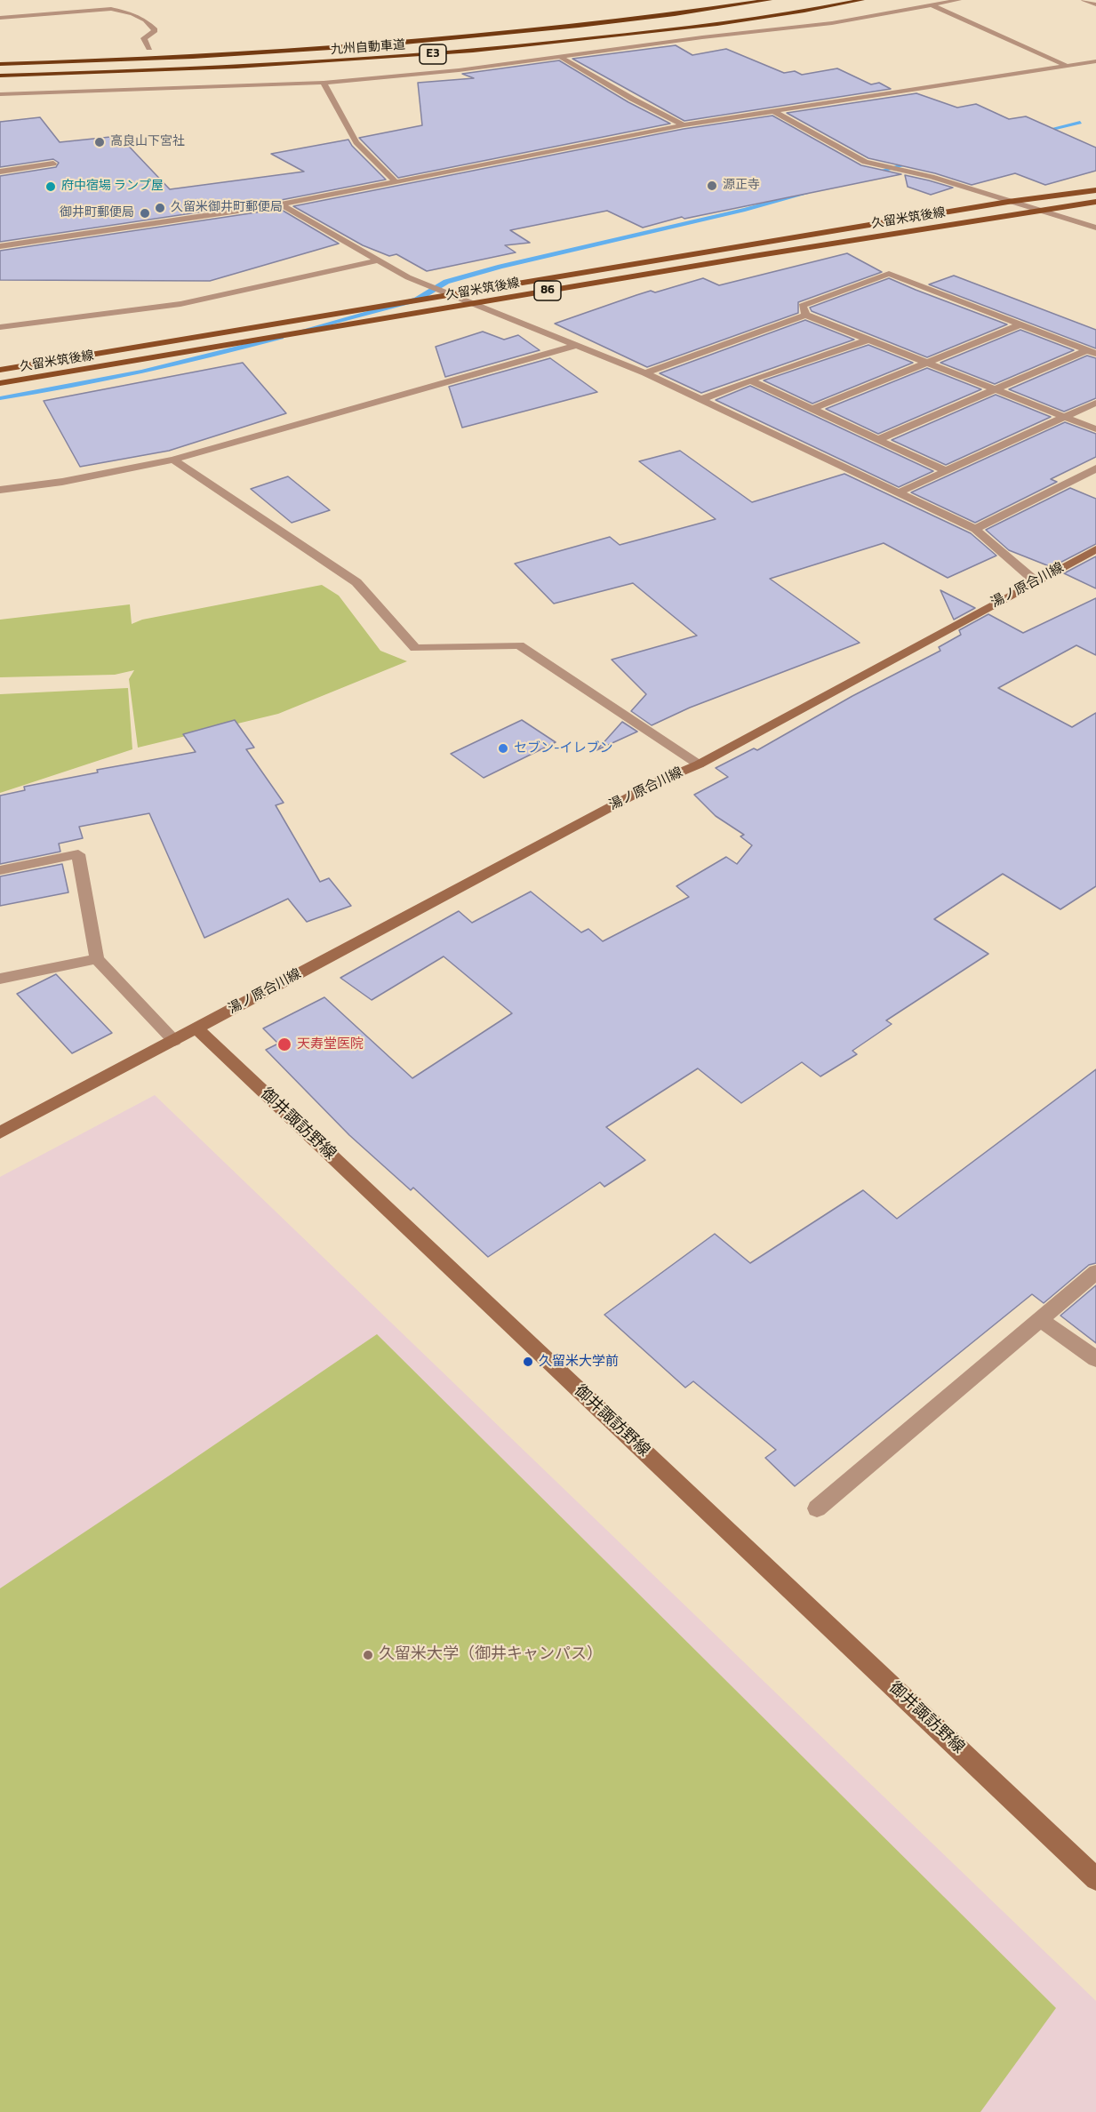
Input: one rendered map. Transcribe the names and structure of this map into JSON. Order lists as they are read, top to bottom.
{
  "streets": {
    "highway": ["九州自動車道", "E3"],
    "main road": [
      "久留米筑後線",
      "86",
      "湯ノ原合川線",
      "御井諏訪野線"
    ]
  },
  "crossings": [
    ["湯ノ原合川線", "御井諏訪野線"]
  ],
  "places": [
    "高良山下宮社",
    "源正寺",
    "府中宿場 ランプ屋",
    "久留米御井町郵便局",
    "御井町郵便局",
    "セブン-イレブン",
    "天寿堂医院",
    "久留米大学前",
    "久留米大学（御井キャンパス）"
  ]
}
